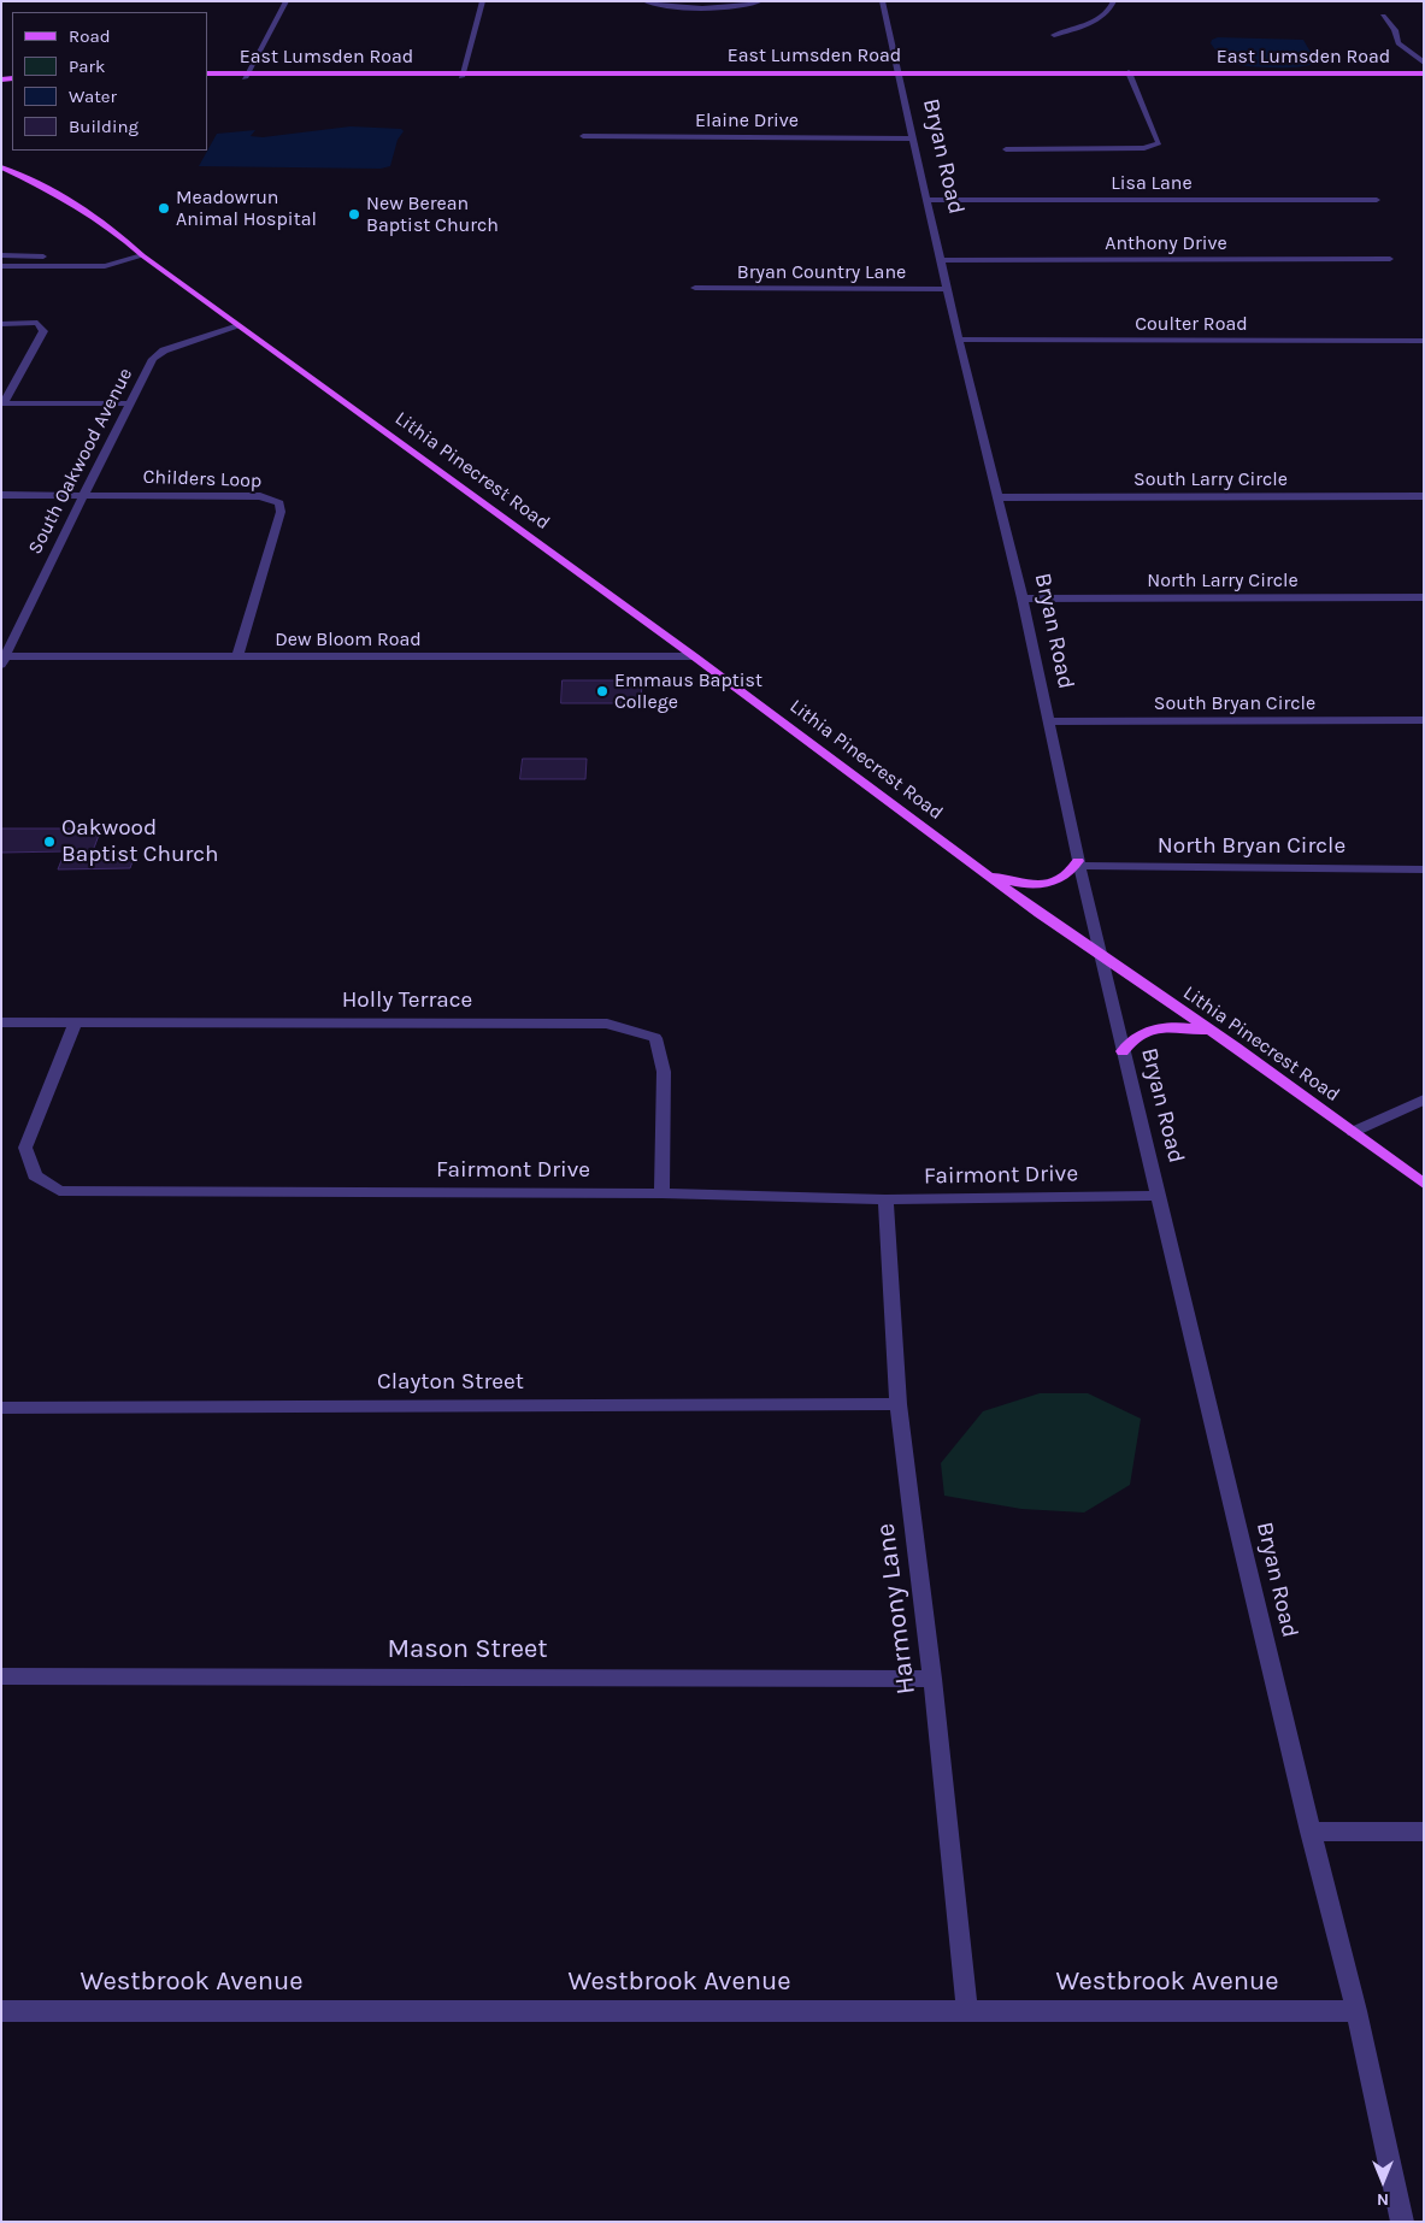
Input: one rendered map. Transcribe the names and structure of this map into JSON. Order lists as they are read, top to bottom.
{
  "streets": {
    "main road": ["East Lumsden Road", "Lithia Pinecrest Road"],
    "street": [
      "Elaine Drive",
      "Bryan Road",
      "Lisa Lane",
      "Anthony Drive",
      "Bryan Country Lane",
      "Coulter Road",
      "South Oakwood Avenue",
      "Childers Loop",
      "South Larry Circle",
      "North Larry Circle",
      "Dew Bloom Road",
      "South Bryan Circle",
      "North Bryan Circle",
      "Holly Terrace",
      "Fairmont Drive",
      "Clayton Street",
      "Harmony Lane",
      "Mason Street",
      "Westbrook Avenue"
    ]
  },
  "crossings": [
    ["East Lumsden Road", "Bryan Road"],
    ["Elaine Drive", "Bryan Road"],
    ["Bryan Road", "Lisa Lane"],
    ["Bryan Road", "Anthony Drive"],
    ["Bryan Road", "Bryan Country Lane"],
    ["Bryan Road", "Coulter Road"],
    ["Bryan Road", "Lithia Pinecrest Road"],
    ["Bryan Road", "South Larry Circle"],
    ["Bryan Road", "North Larry Circle"],
    ["Bryan Road", "South Bryan Circle"],
    ["Bryan Road", "North Bryan Circle"],
    ["Bryan Road", "Fairmont Drive"],
    ["Bryan Road", "Westbrook Avenue"],
    ["South Oakwood Avenue", "Lithia Pinecrest Road"],
    ["South Oakwood Avenue", "Childers Loop"],
    ["South Oakwood Avenue", "Dew Bloom Road"],
    ["Lithia Pinecrest Road", "Dew Bloom Road"],
    ["Childers Loop", "Dew Bloom Road"],
    ["Holly Terrace", "Fairmont Drive"],
    ["Fairmont Drive", "Harmony Lane"],
    ["Clayton Street", "Harmony Lane"],
    ["Harmony Lane", "Mason Street"],
    ["Harmony Lane", "Westbrook Avenue"]
  ],
  "places": [
    "Meadowrun Animal Hospital",
    "New Berean Baptist Church",
    "Emmaus Baptist College",
    "Oakwood Baptist Church"
  ],
  "legend": [
    "Road",
    "Park",
    "Water",
    "Building"
  ],
  "north": "bottom"
}
